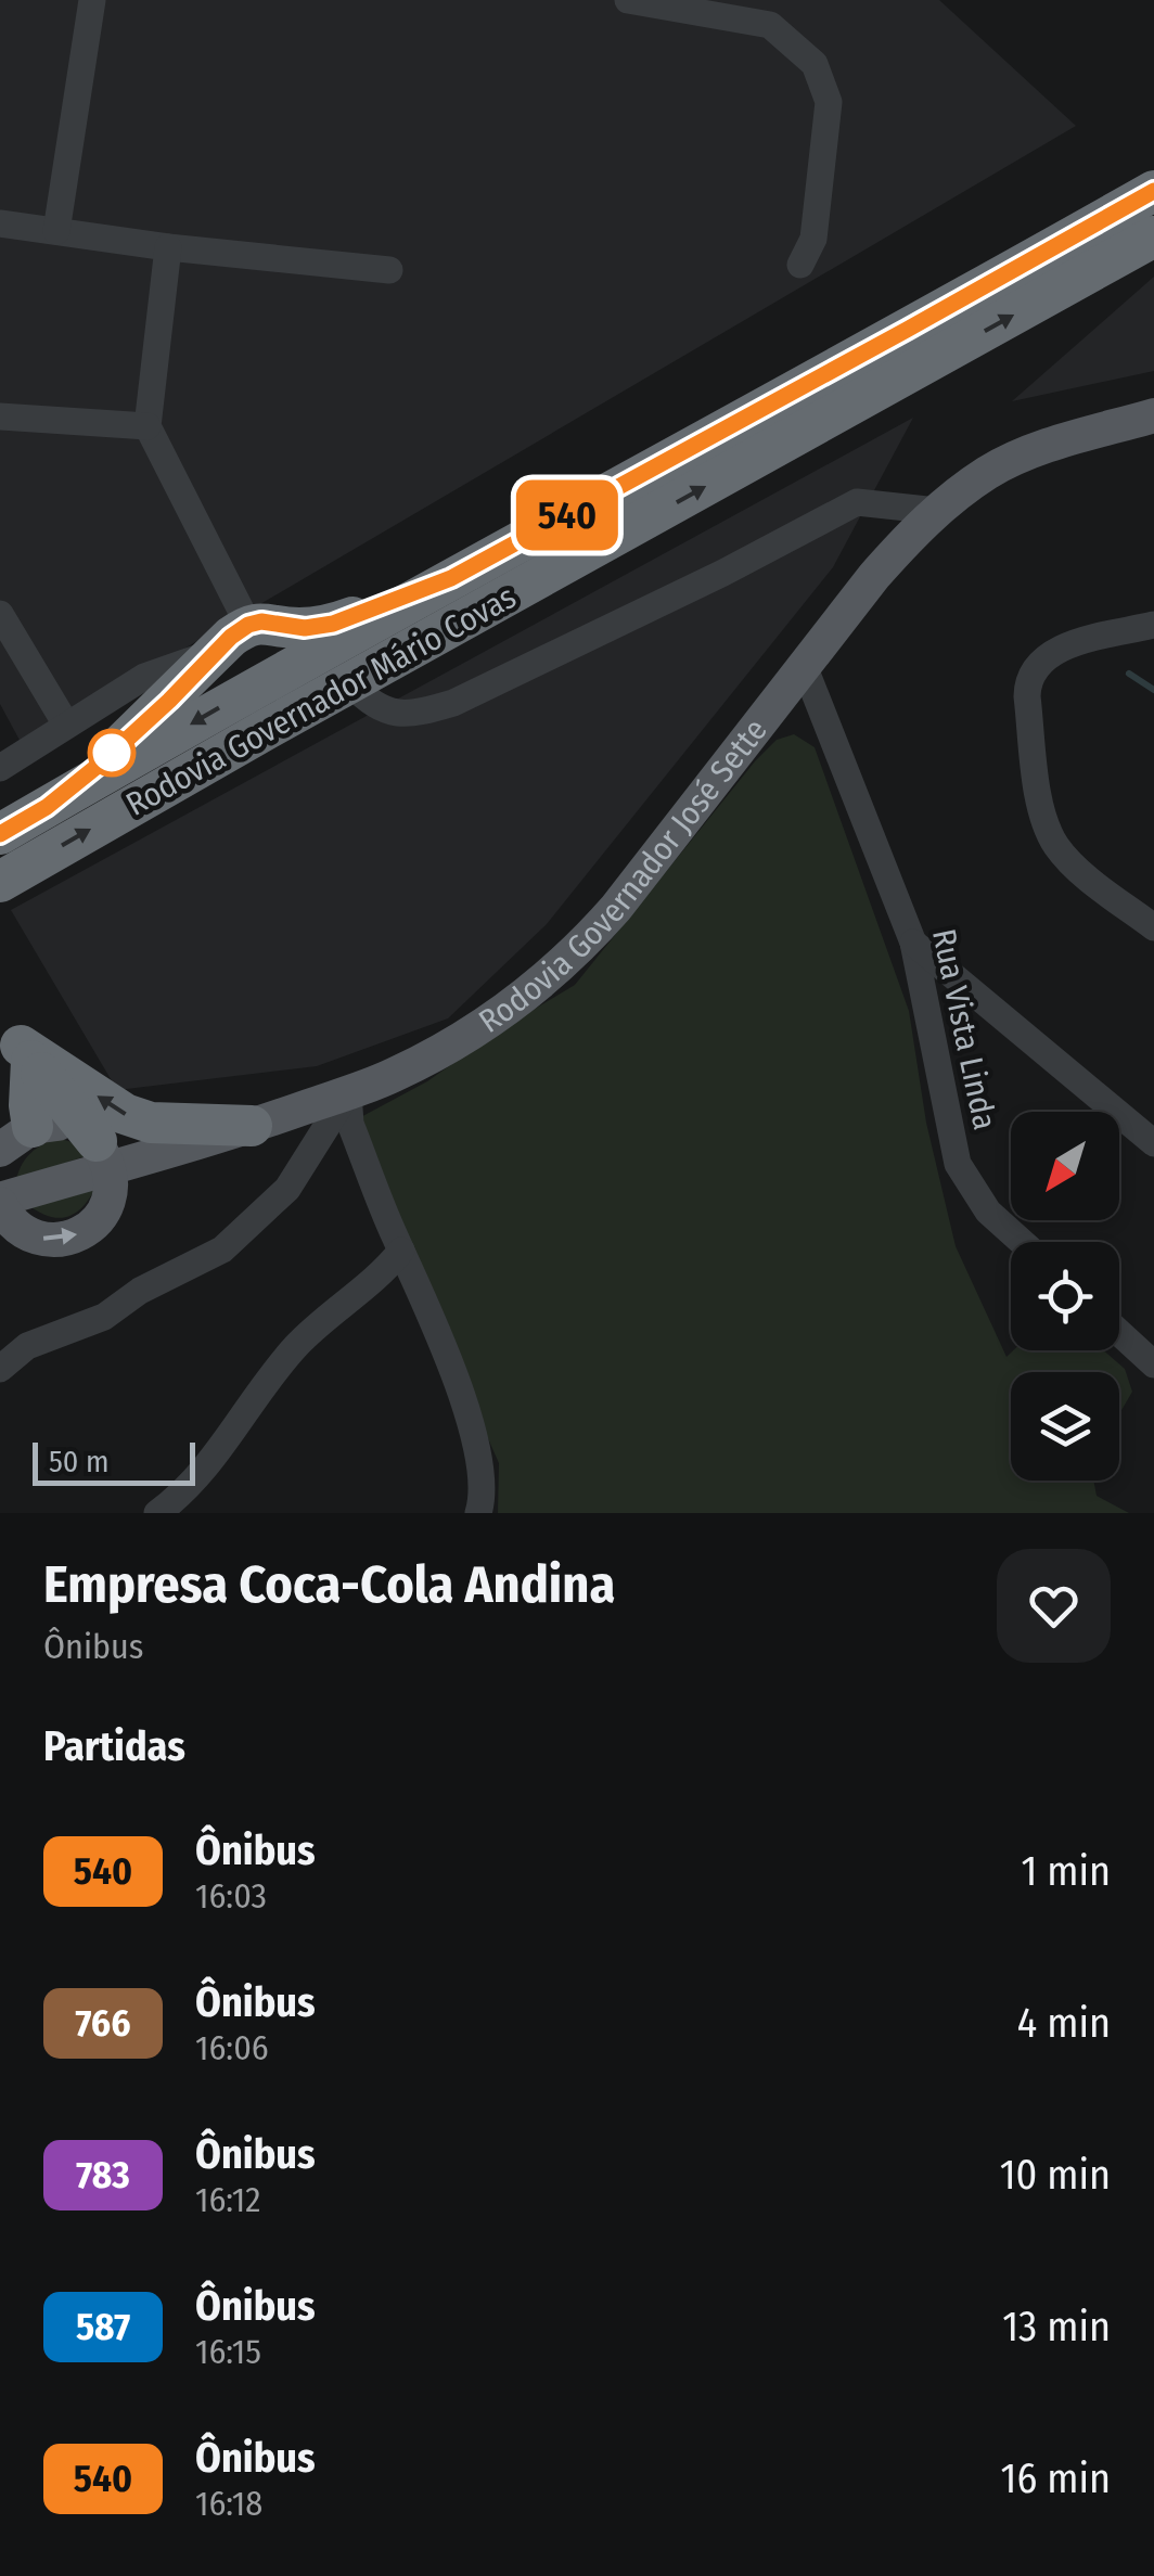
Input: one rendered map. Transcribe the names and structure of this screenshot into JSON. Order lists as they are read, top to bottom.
{
  "streets": {
    "highway": ["Rodovia Governador Mário Covas"],
    "main road": ["Rodovia Governador José Sette"],
    "street": ["Rua Vista Linda"]
  },
  "crossings": [
    ["Rodovia Governador José Sette", "Rua Vista Linda"]
  ],
  "lines": ["bus line 540"],
  "scale_bar": "50 m",
  "north": "bottom left",
  "page": {
    "on_map": "540",
    "scale": "50 m",
    "heading": [
      ["Empresa Coca-Cola Andina", "Ônibus"],
      "Partidas"
    ],
    "list": [
      {
        "mark": "540",
        "name": "Ônibus",
        "note": "16:03",
        "value": "1 min"
      },
      {
        "mark": "766",
        "name": "Ônibus",
        "note": "16:06",
        "value": "4 min"
      },
      {
        "mark": "783",
        "name": "Ônibus",
        "note": "16:12",
        "value": "10 min"
      },
      {
        "mark": "587",
        "name": "Ônibus",
        "note": "16:15",
        "value": "13 min"
      },
      {
        "mark": "540",
        "name": "Ônibus",
        "note": "16:18",
        "value": "16 min"
      }
    ]
  }
}
